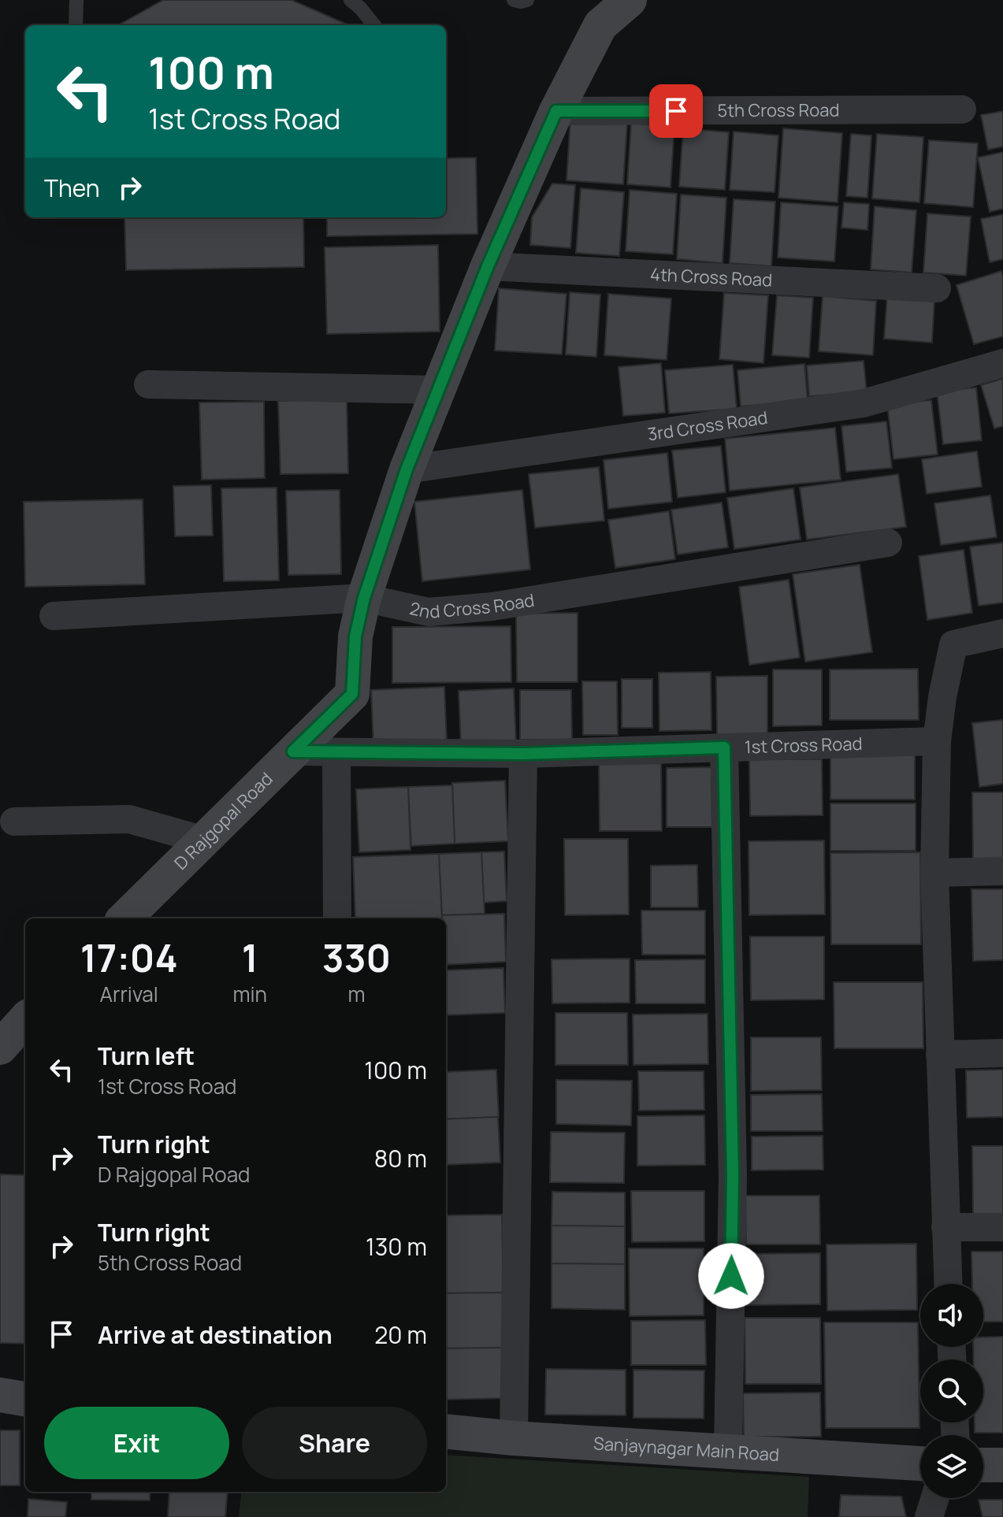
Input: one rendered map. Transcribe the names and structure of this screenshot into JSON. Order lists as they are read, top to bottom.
{
  "streets": {
    "street": [
      "5th Cross Road",
      "4th Cross Road",
      "3rd Cross Road",
      "2nd Cross Road",
      "1st Cross Road",
      "D Rajgopal Road",
      "Sanjaynagar Main Road"
    ]
  },
  "crossings": [
    ["5th Cross Road", "D Rajgopal Road"],
    ["4th Cross Road", "D Rajgopal Road"],
    ["3rd Cross Road", "D Rajgopal Road"],
    ["2nd Cross Road", "D Rajgopal Road"],
    ["1st Cross Road", "D Rajgopal Road"]
  ],
  "page": {
    "turn": ["100 m", "1st Cross Road"],
    "then": "Then",
    "eta": [
      "17:04",
      "Arrival",
      "1",
      "min",
      "330",
      "m"
    ],
    "list": [
      {
        "name": "Turn left",
        "note": "1st Cross Road",
        "value": "100 m"
      },
      {
        "name": "Turn right",
        "note": "D Rajgopal Road",
        "value": "80 m"
      },
      {
        "name": "Turn right",
        "note": "5th Cross Road",
        "value": "130 m"
      },
      {
        "name": "Arrive at destination",
        "value": "20 m"
      }
    ],
    "buttons": ["Exit", "Share"]
  }
}
